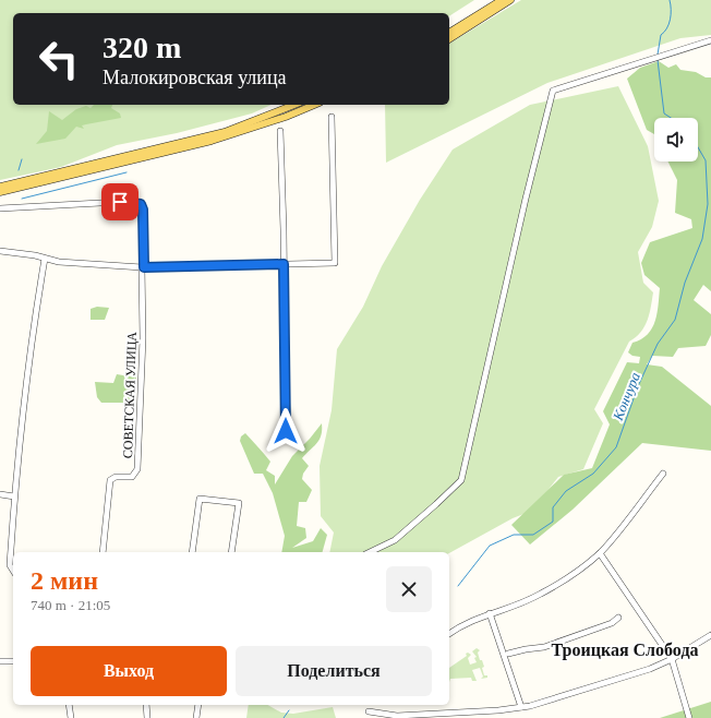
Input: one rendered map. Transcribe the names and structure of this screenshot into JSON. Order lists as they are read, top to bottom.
{
  "streets": {
    "street": ["СОВЕТСКАЯ УЛИЦА"]
  },
  "districts": ["Троицкая Слобода"],
  "water": ["Кончура"],
  "page": {
    "turn": ["320 m", "Малокировская улица"],
    "heading": ["2 мин", "740 m · 21:05"],
    "buttons": ["Выход", "Поделиться"]
  }
}
